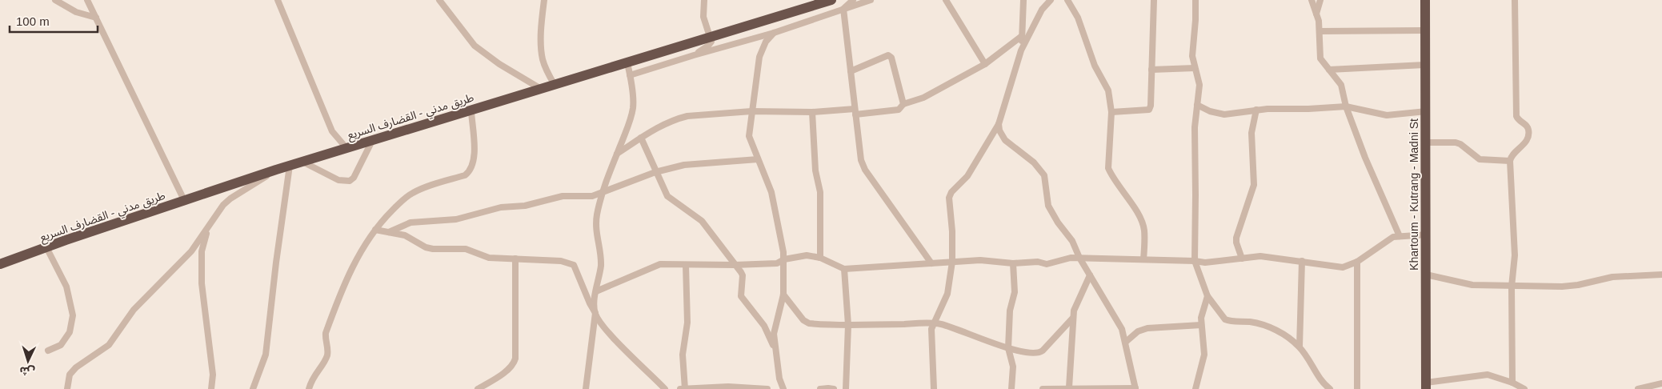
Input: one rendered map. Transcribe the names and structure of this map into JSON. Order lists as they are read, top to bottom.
{
  "streets": {
    "highway": ["طريق مدني - القضارف السريع", "Khartoum - Kutrang - Madni St"]
  },
  "scale_bar": "100 m",
  "north": "bottom"
}
